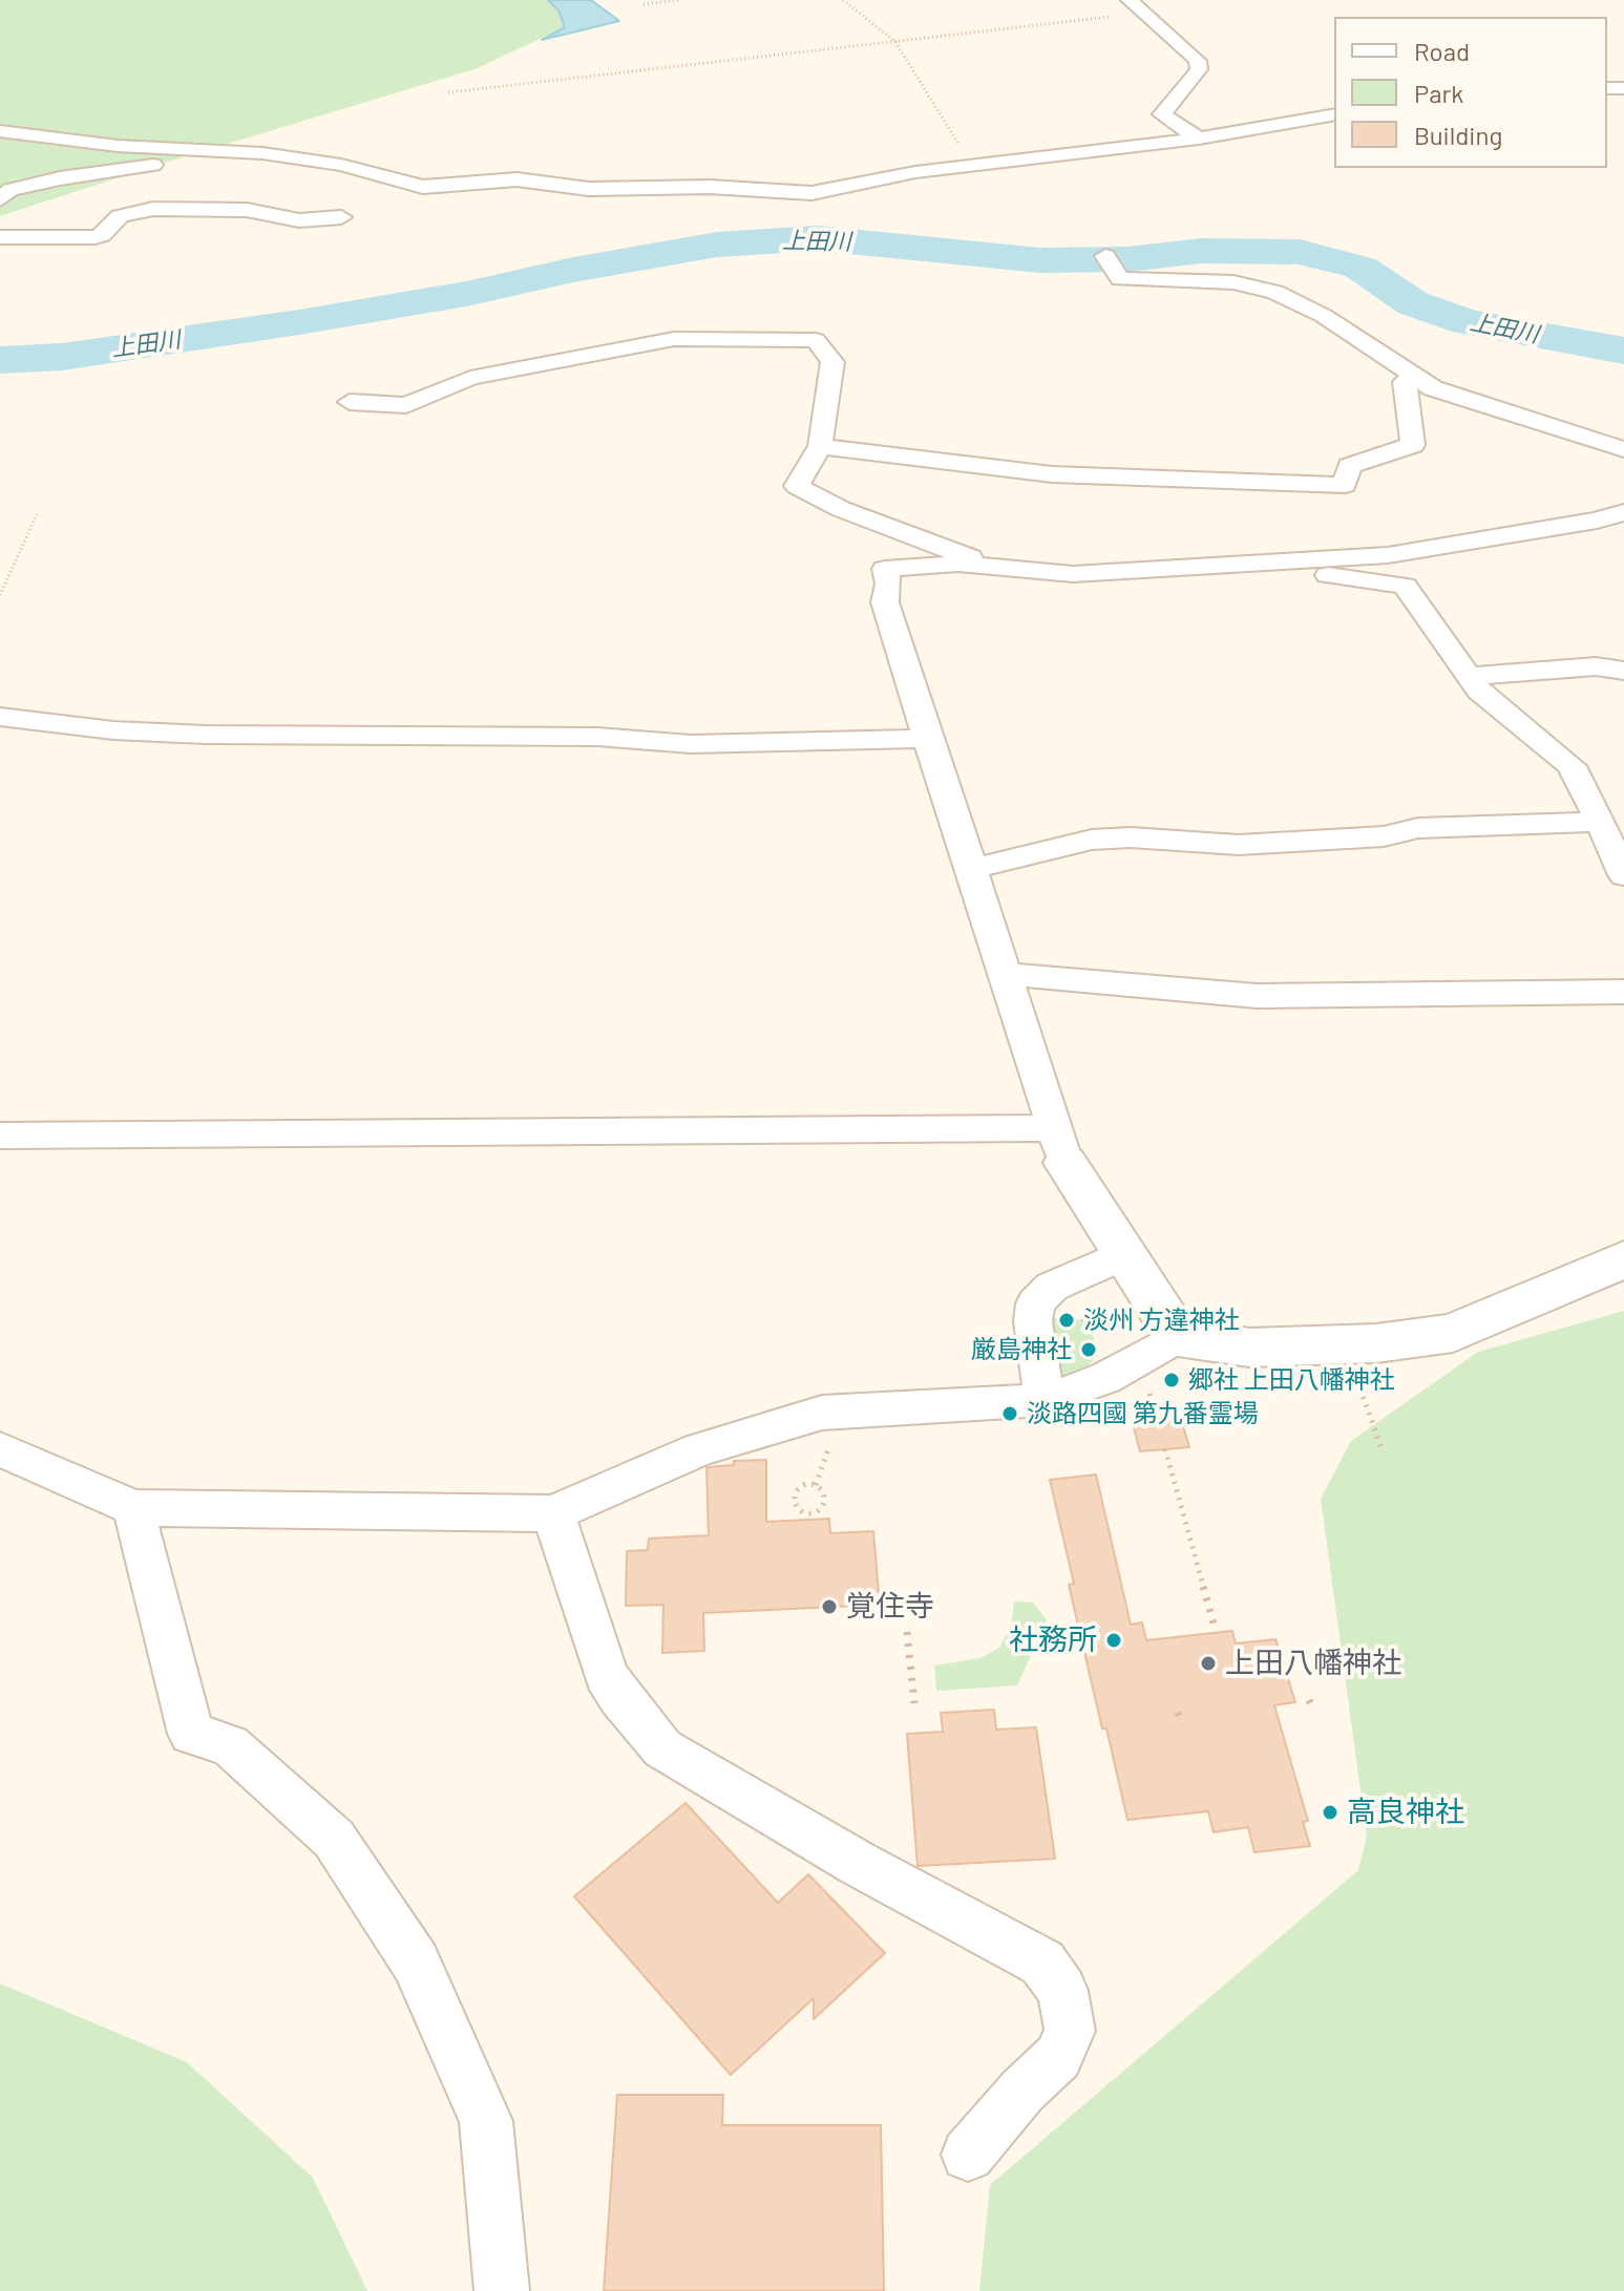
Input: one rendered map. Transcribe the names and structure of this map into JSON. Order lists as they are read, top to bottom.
{
  "water": ["上田川"],
  "places": [
    "淡州 方違神社",
    "厳島神社",
    "郷社 上田八幡神社",
    "淡路四國 第九番霊場",
    "覚住寺",
    "社務所",
    "上田八幡神社",
    "高良神社"
  ],
  "legend": ["Road", "Park", "Building"]
}
